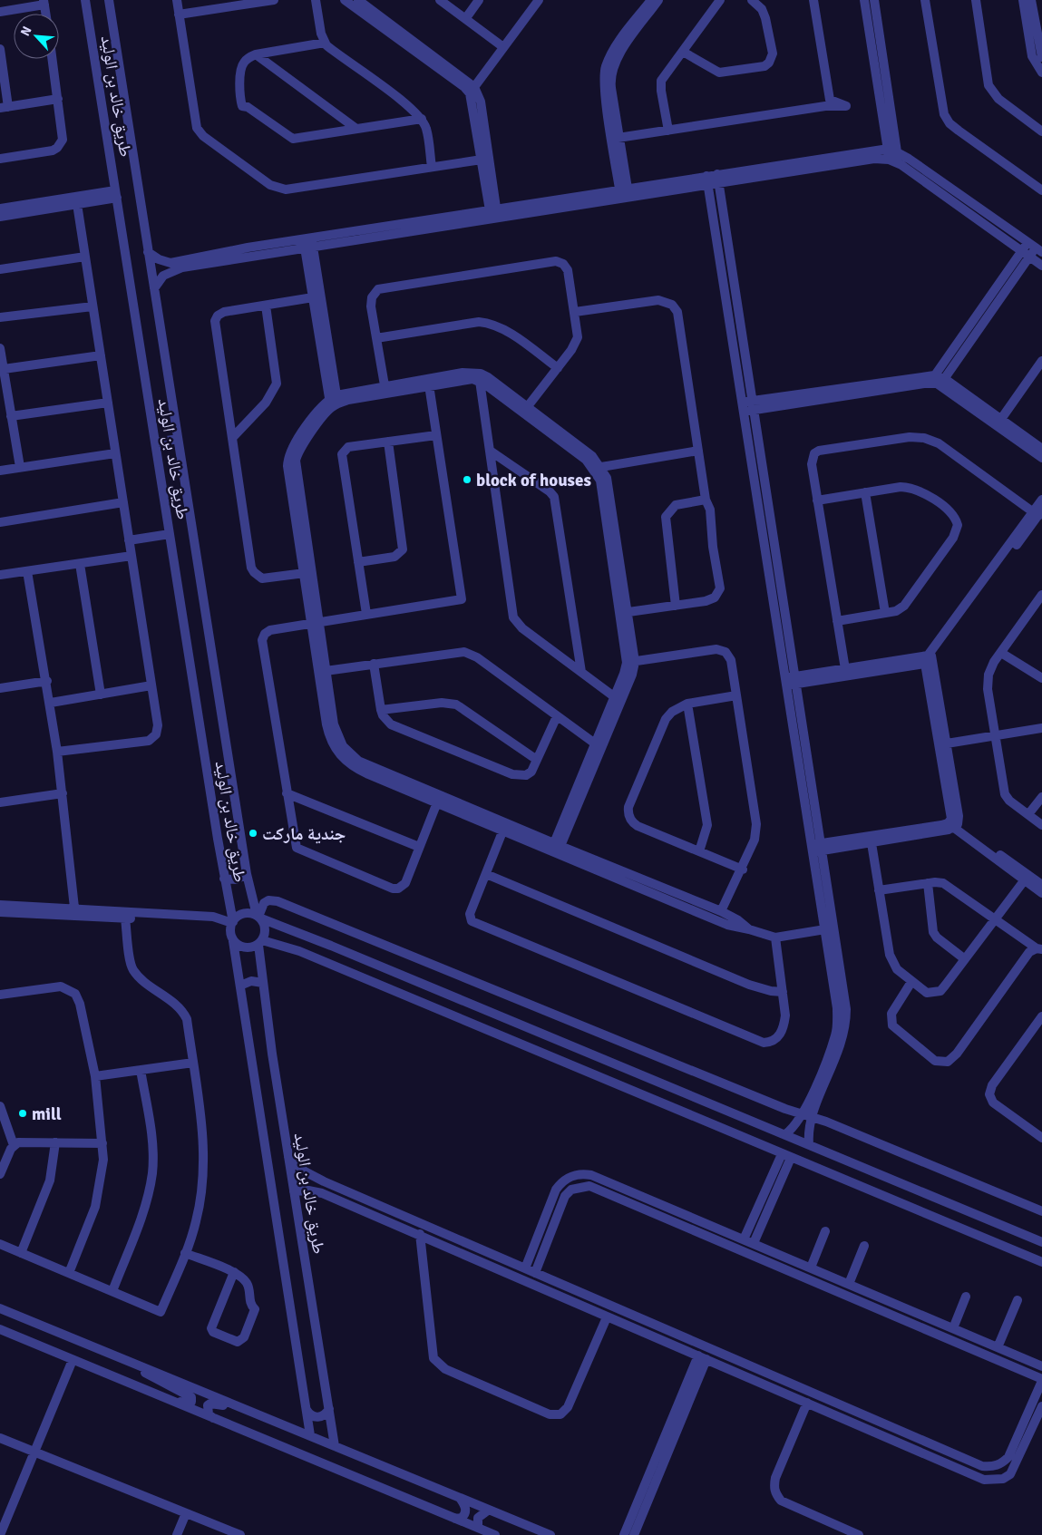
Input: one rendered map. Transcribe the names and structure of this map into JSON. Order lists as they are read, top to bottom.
{
  "streets": {
    "street": ["طريق خالد بن الوليد"]
  },
  "places": ["block of houses", "جندية ماركت", "mill"],
  "north": "top left"
}
